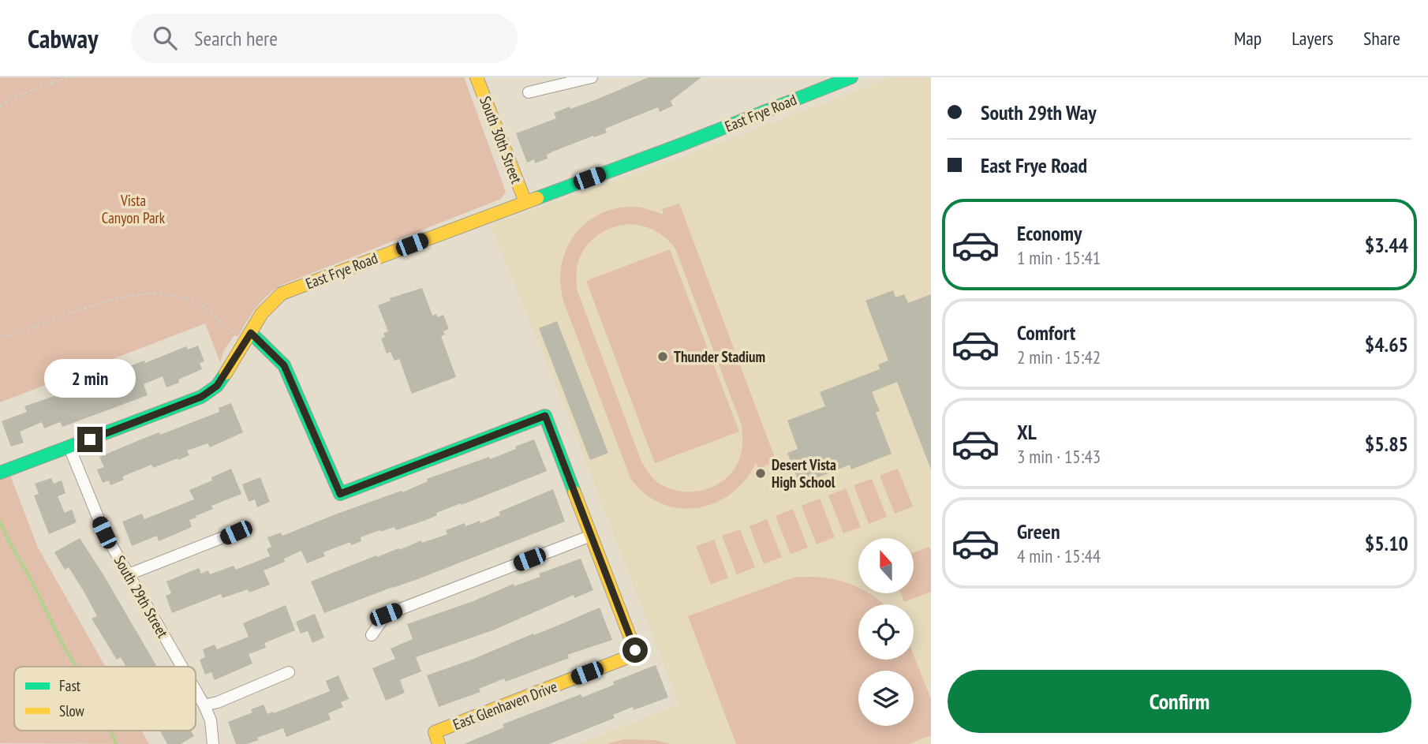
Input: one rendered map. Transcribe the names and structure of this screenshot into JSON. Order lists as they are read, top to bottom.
{
  "streets": {
    "street": [
      "East Frye Road",
      "South 30th Street",
      "South 29th Street",
      "East Glenhaven Drive"
    ]
  },
  "crossings": [
    ["East Frye Road", "South 30th Street"],
    ["East Frye Road", "South 29th Street"]
  ],
  "parks": ["Vista Canyon Park"],
  "places": ["Thunder Stadium", "Desert Vista High School"],
  "legend": ["Fast", "Slow"],
  "north": "top",
  "page": {
    "header": "Cabway",
    "search": "Search here",
    "nav": ["Map", "Layers", "Share"],
    "banner": ["South 29th Way", "East Frye Road"],
    "list": [
      {
        "name": "Economy",
        "note": "1 min · 15:41",
        "value": "$3.44"
      },
      {
        "name": "Comfort",
        "note": "2 min · 15:42",
        "value": "$4.65"
      },
      {
        "name": "XL",
        "note": "3 min · 15:43",
        "value": "$5.85"
      },
      {
        "name": "Green",
        "note": "4 min · 15:44",
        "value": "$5.10"
      }
    ],
    "bubble": "2 min",
    "buttons": "Confirm"
  }
}
